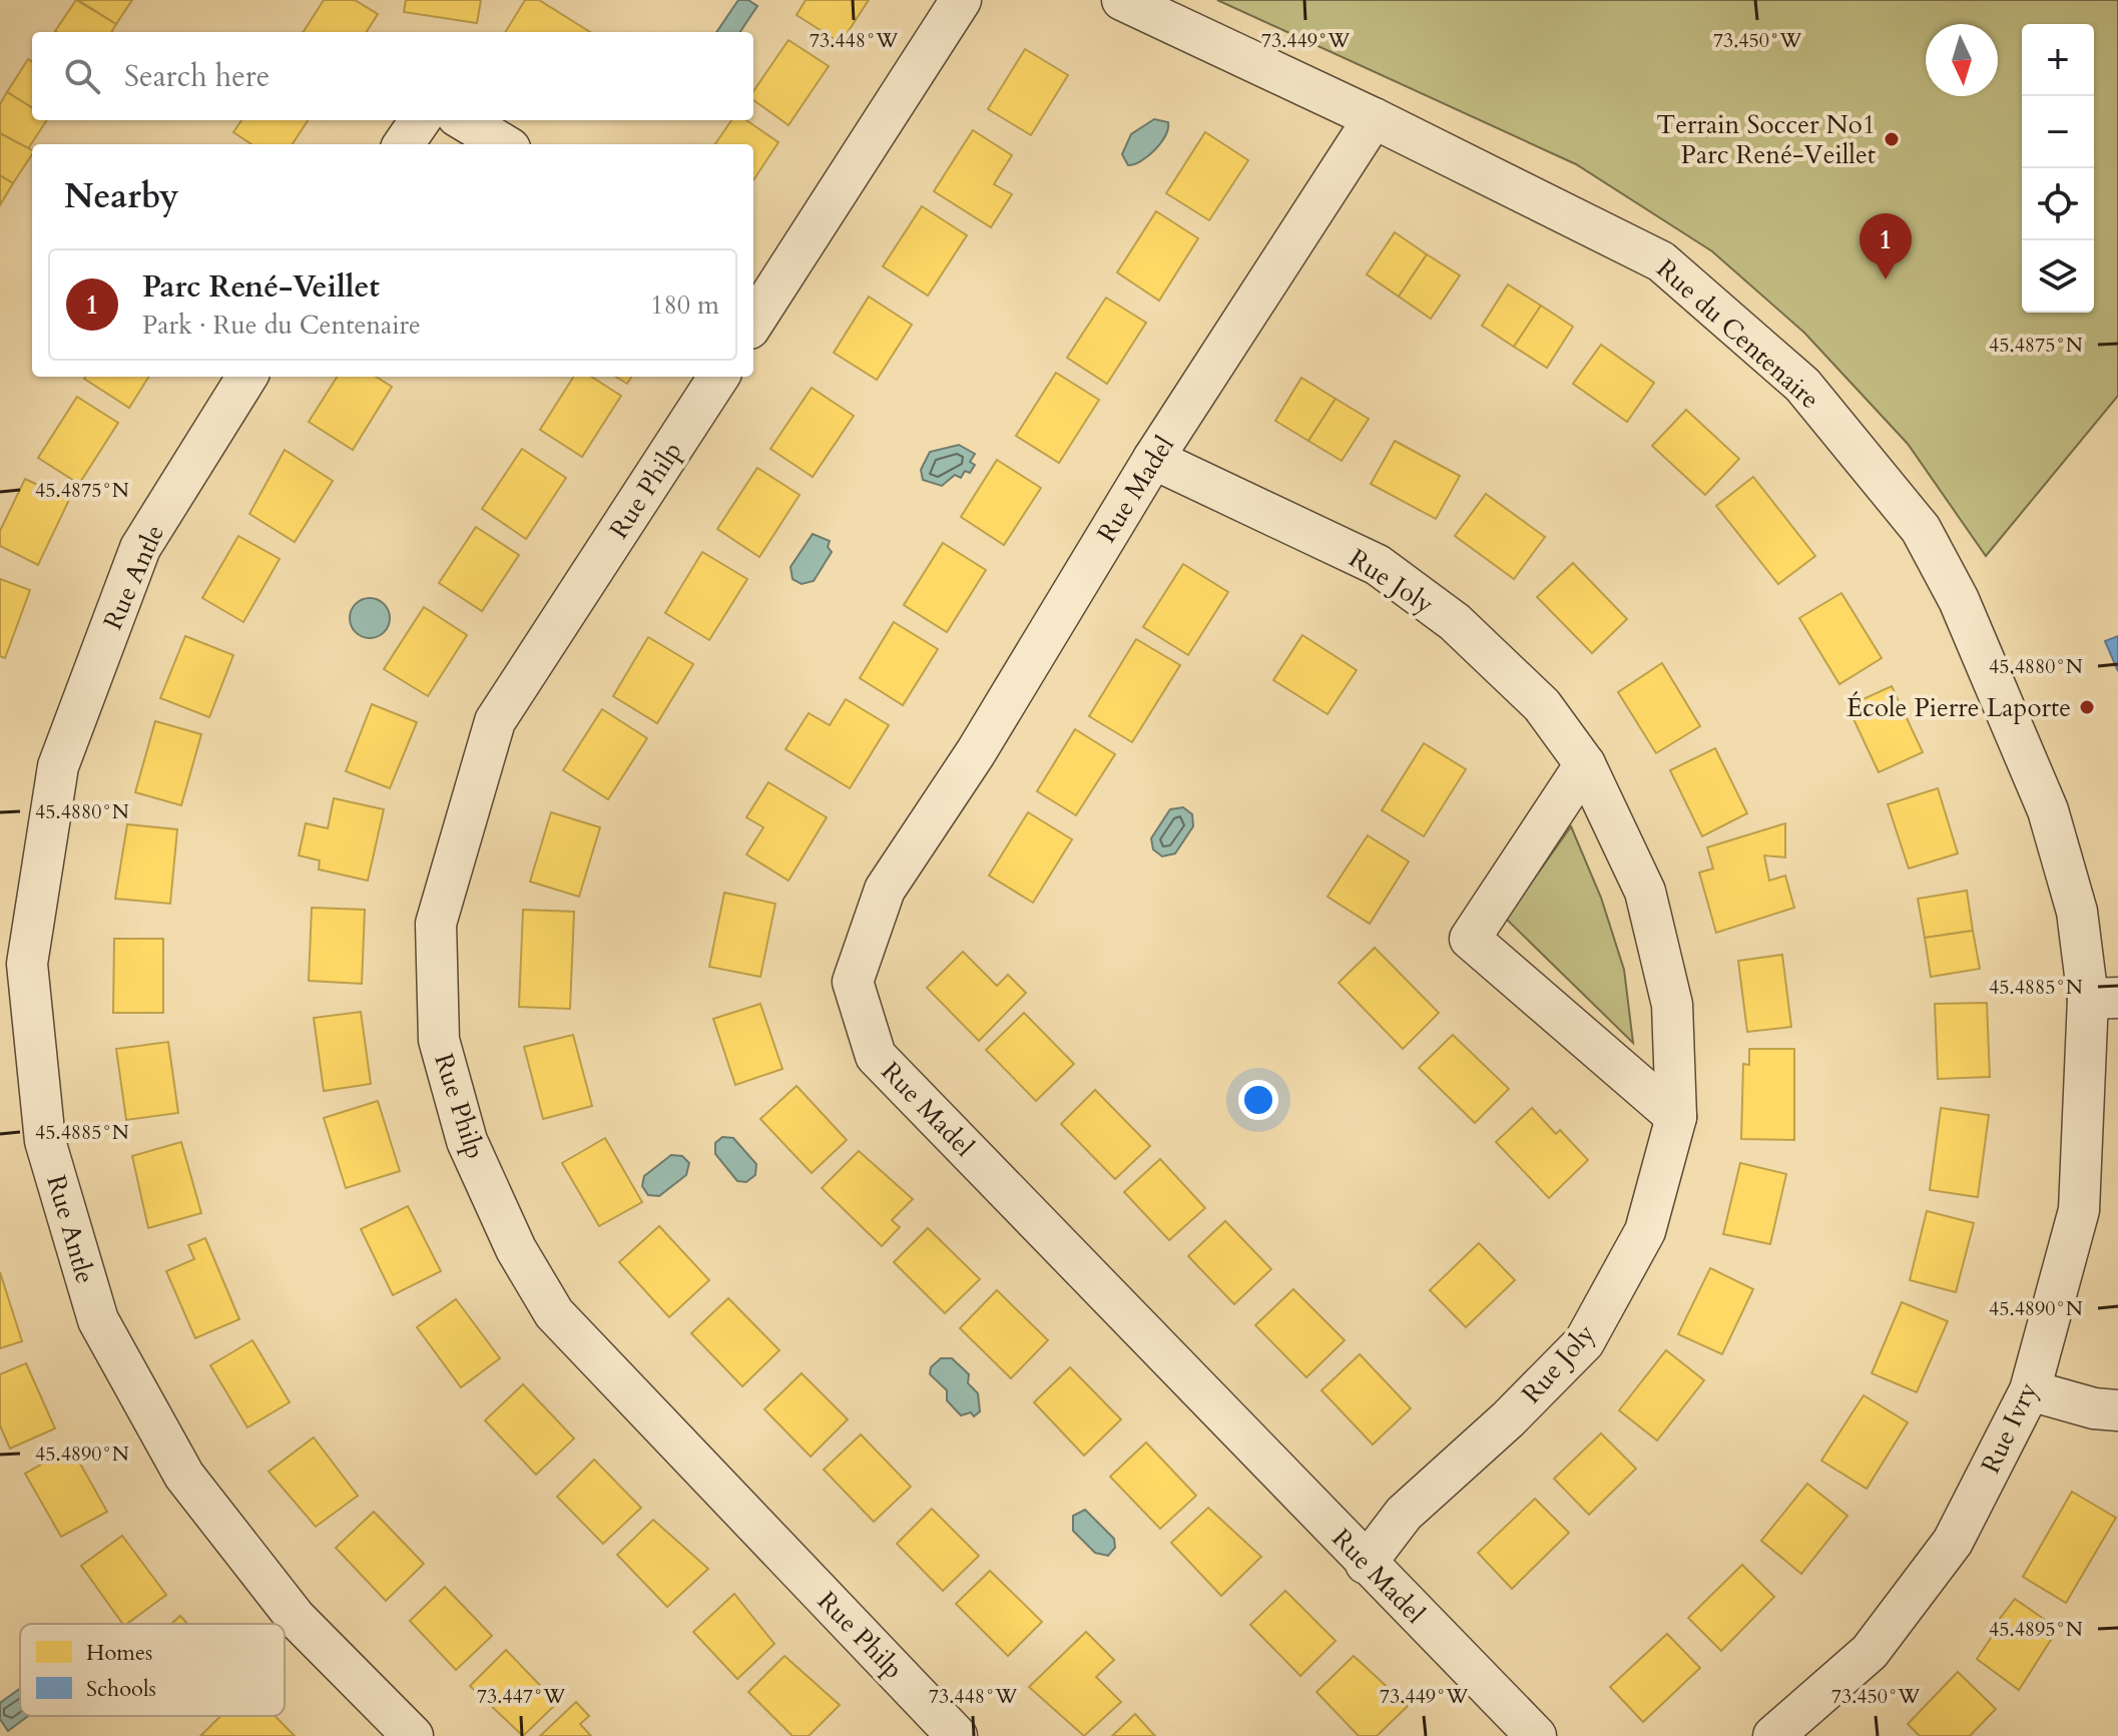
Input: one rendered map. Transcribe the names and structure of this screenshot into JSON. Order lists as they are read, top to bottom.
{
  "streets": {
    "street": [
      "Rue du Centenaire",
      "Rue Madel",
      "Rue Philp",
      "Rue Antle",
      "Rue Joly",
      "Rue Ivry"
    ]
  },
  "crossings": [
    ["Rue du Centenaire", "Rue Madel"],
    ["Rue du Centenaire", "Rue Ivry"],
    ["Rue Madel", "Rue Joly"]
  ],
  "places": ["Terrain Soccer No1 Parc René-Veillet", "École Pierre Laporte"],
  "legend": ["Homes", "Schools"],
  "north": "bottom",
  "page": {
    "map_buttons": ["+", "−"],
    "search": "Search here",
    "heading": "Nearby",
    "pins": "1",
    "list": [
      {
        "mark": "1",
        "name": "Parc René-Veillet",
        "note": "Park · Rue du Centenaire",
        "value": "180 m"
      }
    ]
  },
  "coordinates": [
    "73.448°W",
    "73.449°W",
    "73.450°W",
    "45.4875°N",
    "45.4880°N",
    "45.4885°N",
    "45.4890°N",
    "45.4895°N",
    "73.447°W"
  ]
}
